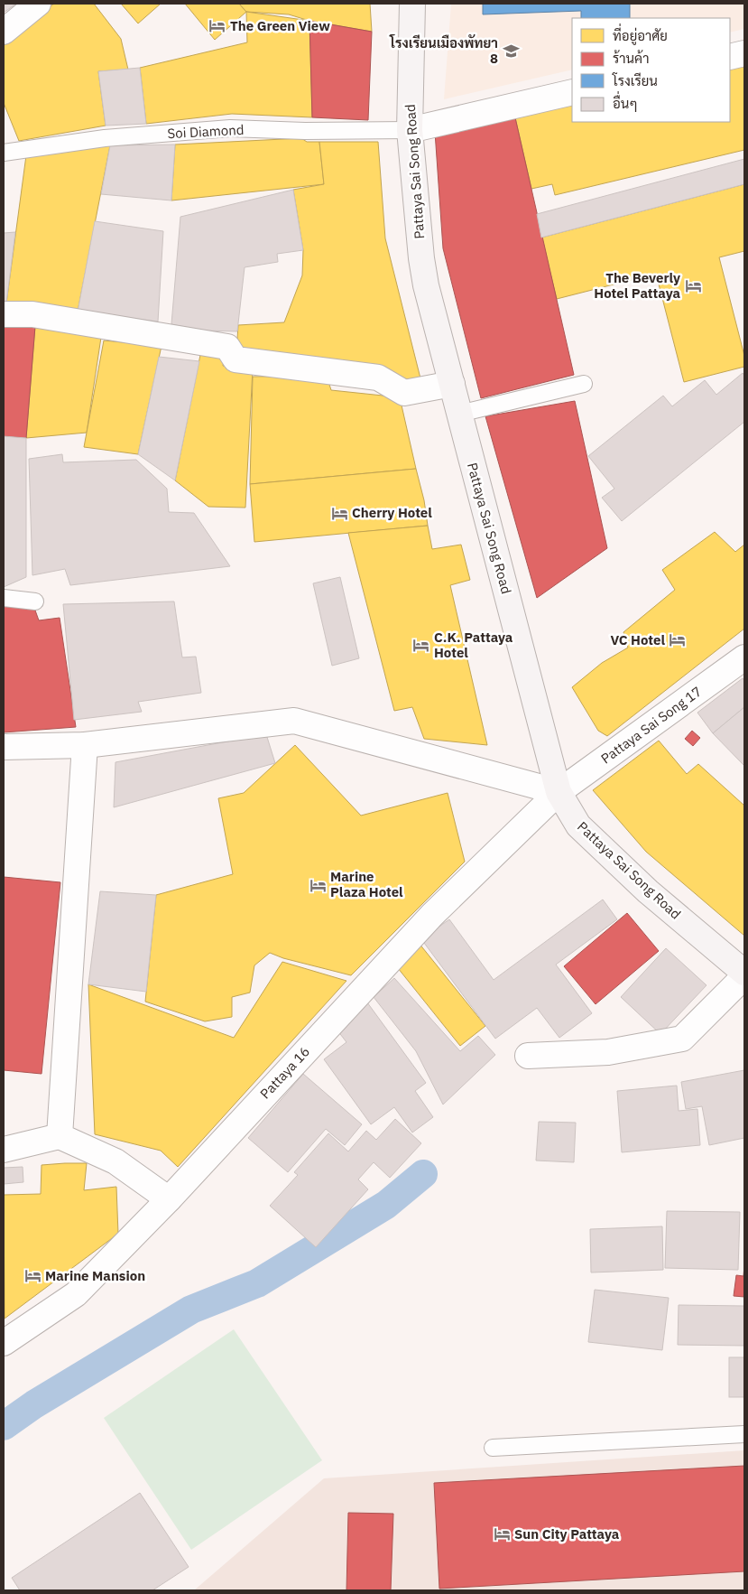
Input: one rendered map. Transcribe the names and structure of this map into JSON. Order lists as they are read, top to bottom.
{
  "streets": {
    "main road": ["Pattaya Sai Song Road"],
    "street": ["Pattaya Sai Song 17", "Pattaya 16"],
    "lane": ["Soi Diamond"]
  },
  "crossings": [
    ["Soi Diamond", "Pattaya Sai Song Road"],
    ["Pattaya Sai Song Road", "Pattaya Sai Song 17"],
    ["Pattaya Sai Song Road", "Pattaya 16"],
    ["Pattaya Sai Song 17", "Pattaya 16"]
  ],
  "places": {
    "hotel": [
      "The Green View",
      "The Beverly Hotel Pattaya",
      "Cherry Hotel",
      "VC Hotel",
      "C.K. Pattaya Hotel",
      "Marine Plaza Hotel",
      "Marine Mansion",
      "Sun City Pattaya"
    ],
    "school or university": ["โรงเรียนเมืองพัทยา 8"]
  },
  "legend": [
    "ที่อยู่อาศัย",
    "ร้านค้า",
    "โรงเรียน",
    "อื่นๆ"
  ]
}
